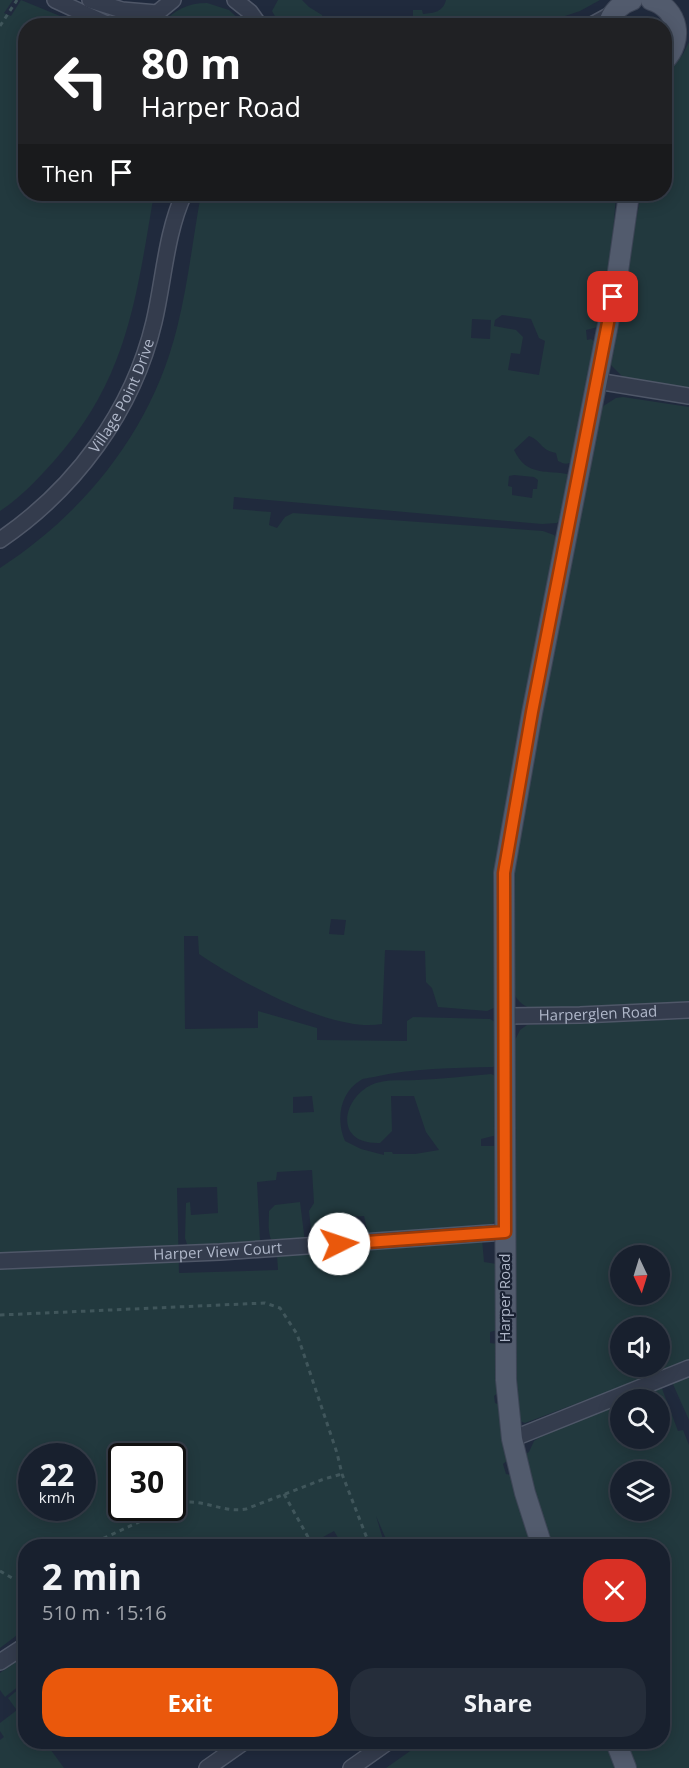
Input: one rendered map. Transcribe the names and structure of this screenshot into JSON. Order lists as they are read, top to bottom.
{
  "streets": {
    "main road": ["Harper Road"],
    "street": ["Village Point Drive", "Harperglen Road", "Harper View Court"]
  },
  "crossings": [
    ["Harperglen Road", "Harper Road"],
    ["Harper View Court", "Harper Road"]
  ],
  "north": "bottom",
  "page": {
    "turn": ["80 m", "Harper Road"],
    "then": "Then",
    "speed": "22 km/h",
    "limit": "30",
    "heading": ["2 min", "510 m · 15:16"],
    "buttons": ["Exit", "Share"]
  }
}
